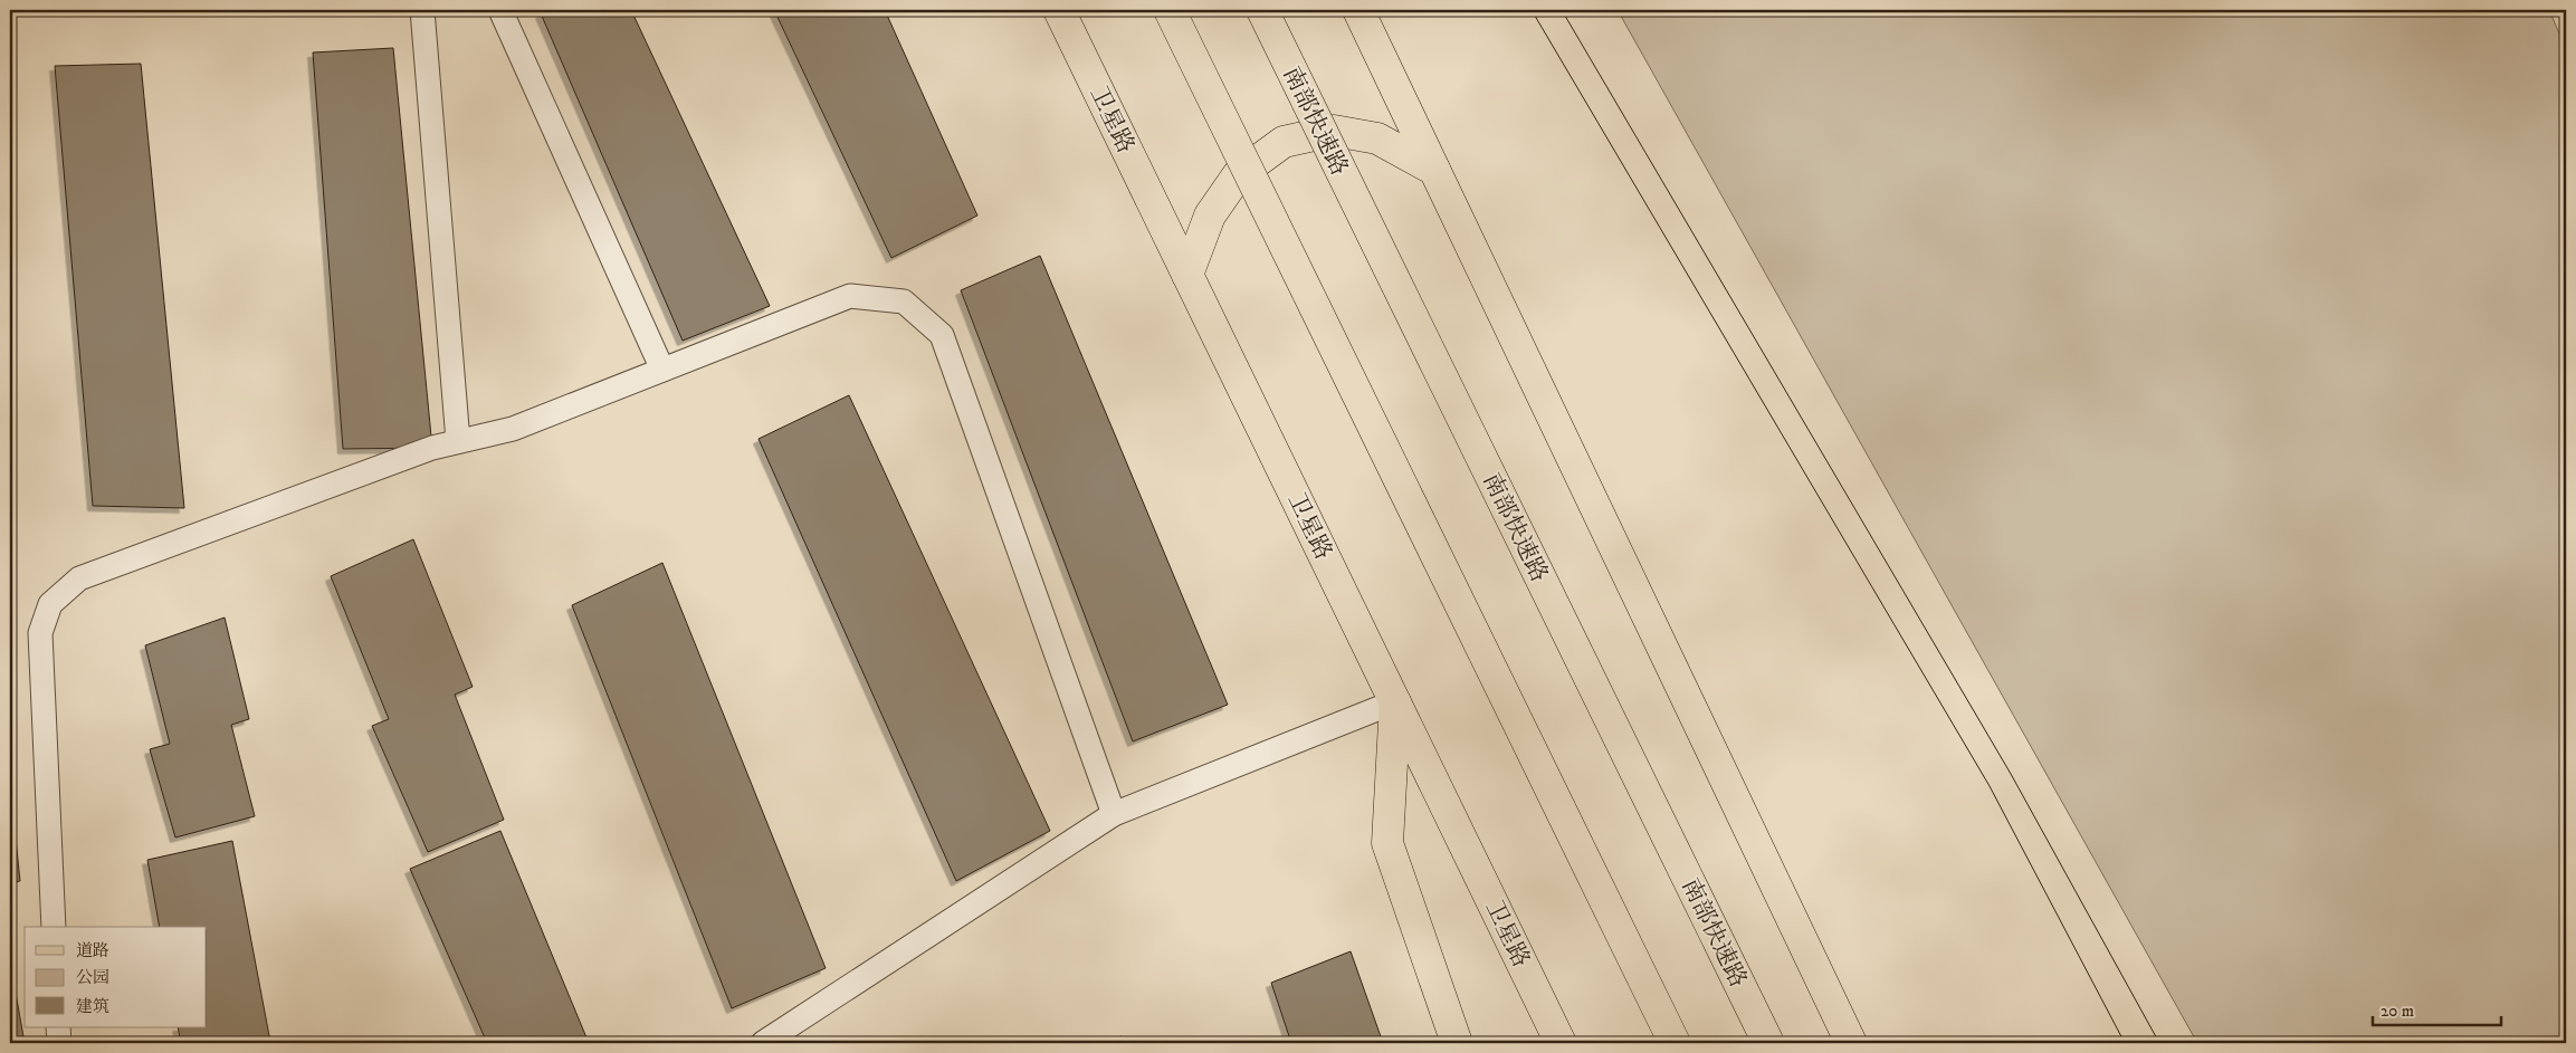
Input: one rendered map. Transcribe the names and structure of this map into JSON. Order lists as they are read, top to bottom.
{
  "streets": {
    "main road": ["卫星路", "南部快速路"]
  },
  "legend": ["道路", "公园", "建筑"],
  "scale_bar": "20 m"
}
